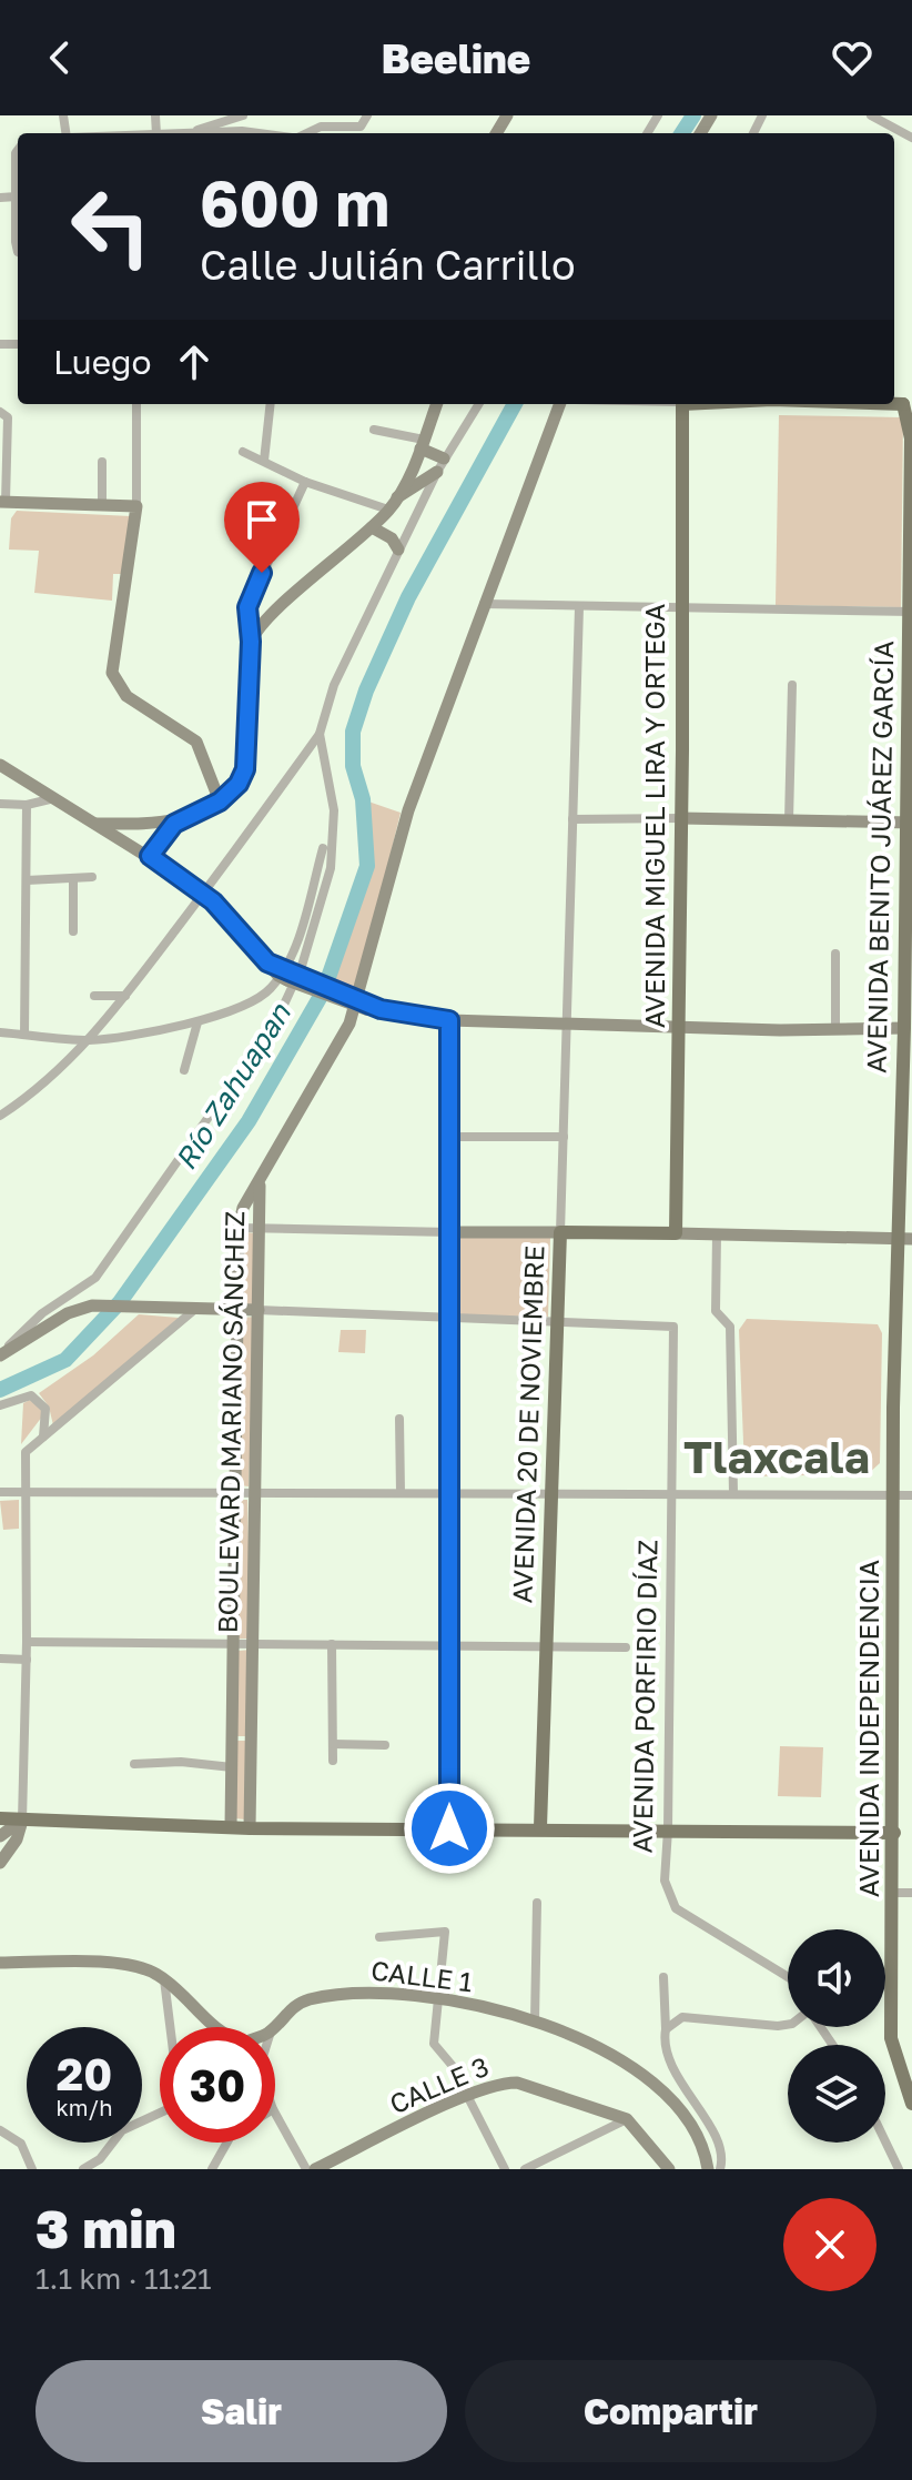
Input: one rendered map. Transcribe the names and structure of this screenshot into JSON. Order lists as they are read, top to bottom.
{
  "streets": {
    "main road": [
      "AVENIDA MIGUEL LIRA Y ORTEGA",
      "AVENIDA BENITO JUÁREZ GARCÍA",
      "AVENIDA 20 DE NOVIEMBRE",
      "AVENIDA INDEPENDENCIA"
    ],
    "street": [
      "BOULEVARD MARIANO SÁNCHEZ",
      "AVENIDA PORFIRIO DÍAZ",
      "CALLE 1",
      "CALLE 3"
    ]
  },
  "crossings": [
    ["AVENIDA BENITO JUÁREZ GARCÍA", "AVENIDA INDEPENDENCIA"],
    ["AVENIDA 20 DE NOVIEMBRE", "AVENIDA PORFIRIO DÍAZ"]
  ],
  "districts": ["Tlaxcala"],
  "water": ["Río Zahuapan"],
  "page": {
    "header": "Beeline",
    "turn": ["600 m", "Calle Julián Carrillo"],
    "then": "Luego",
    "speed": "20 km/h",
    "limit": "30",
    "heading": ["3 min", "1.1 km · 11:21"],
    "buttons": ["Salir", "Compartir"]
  }
}
